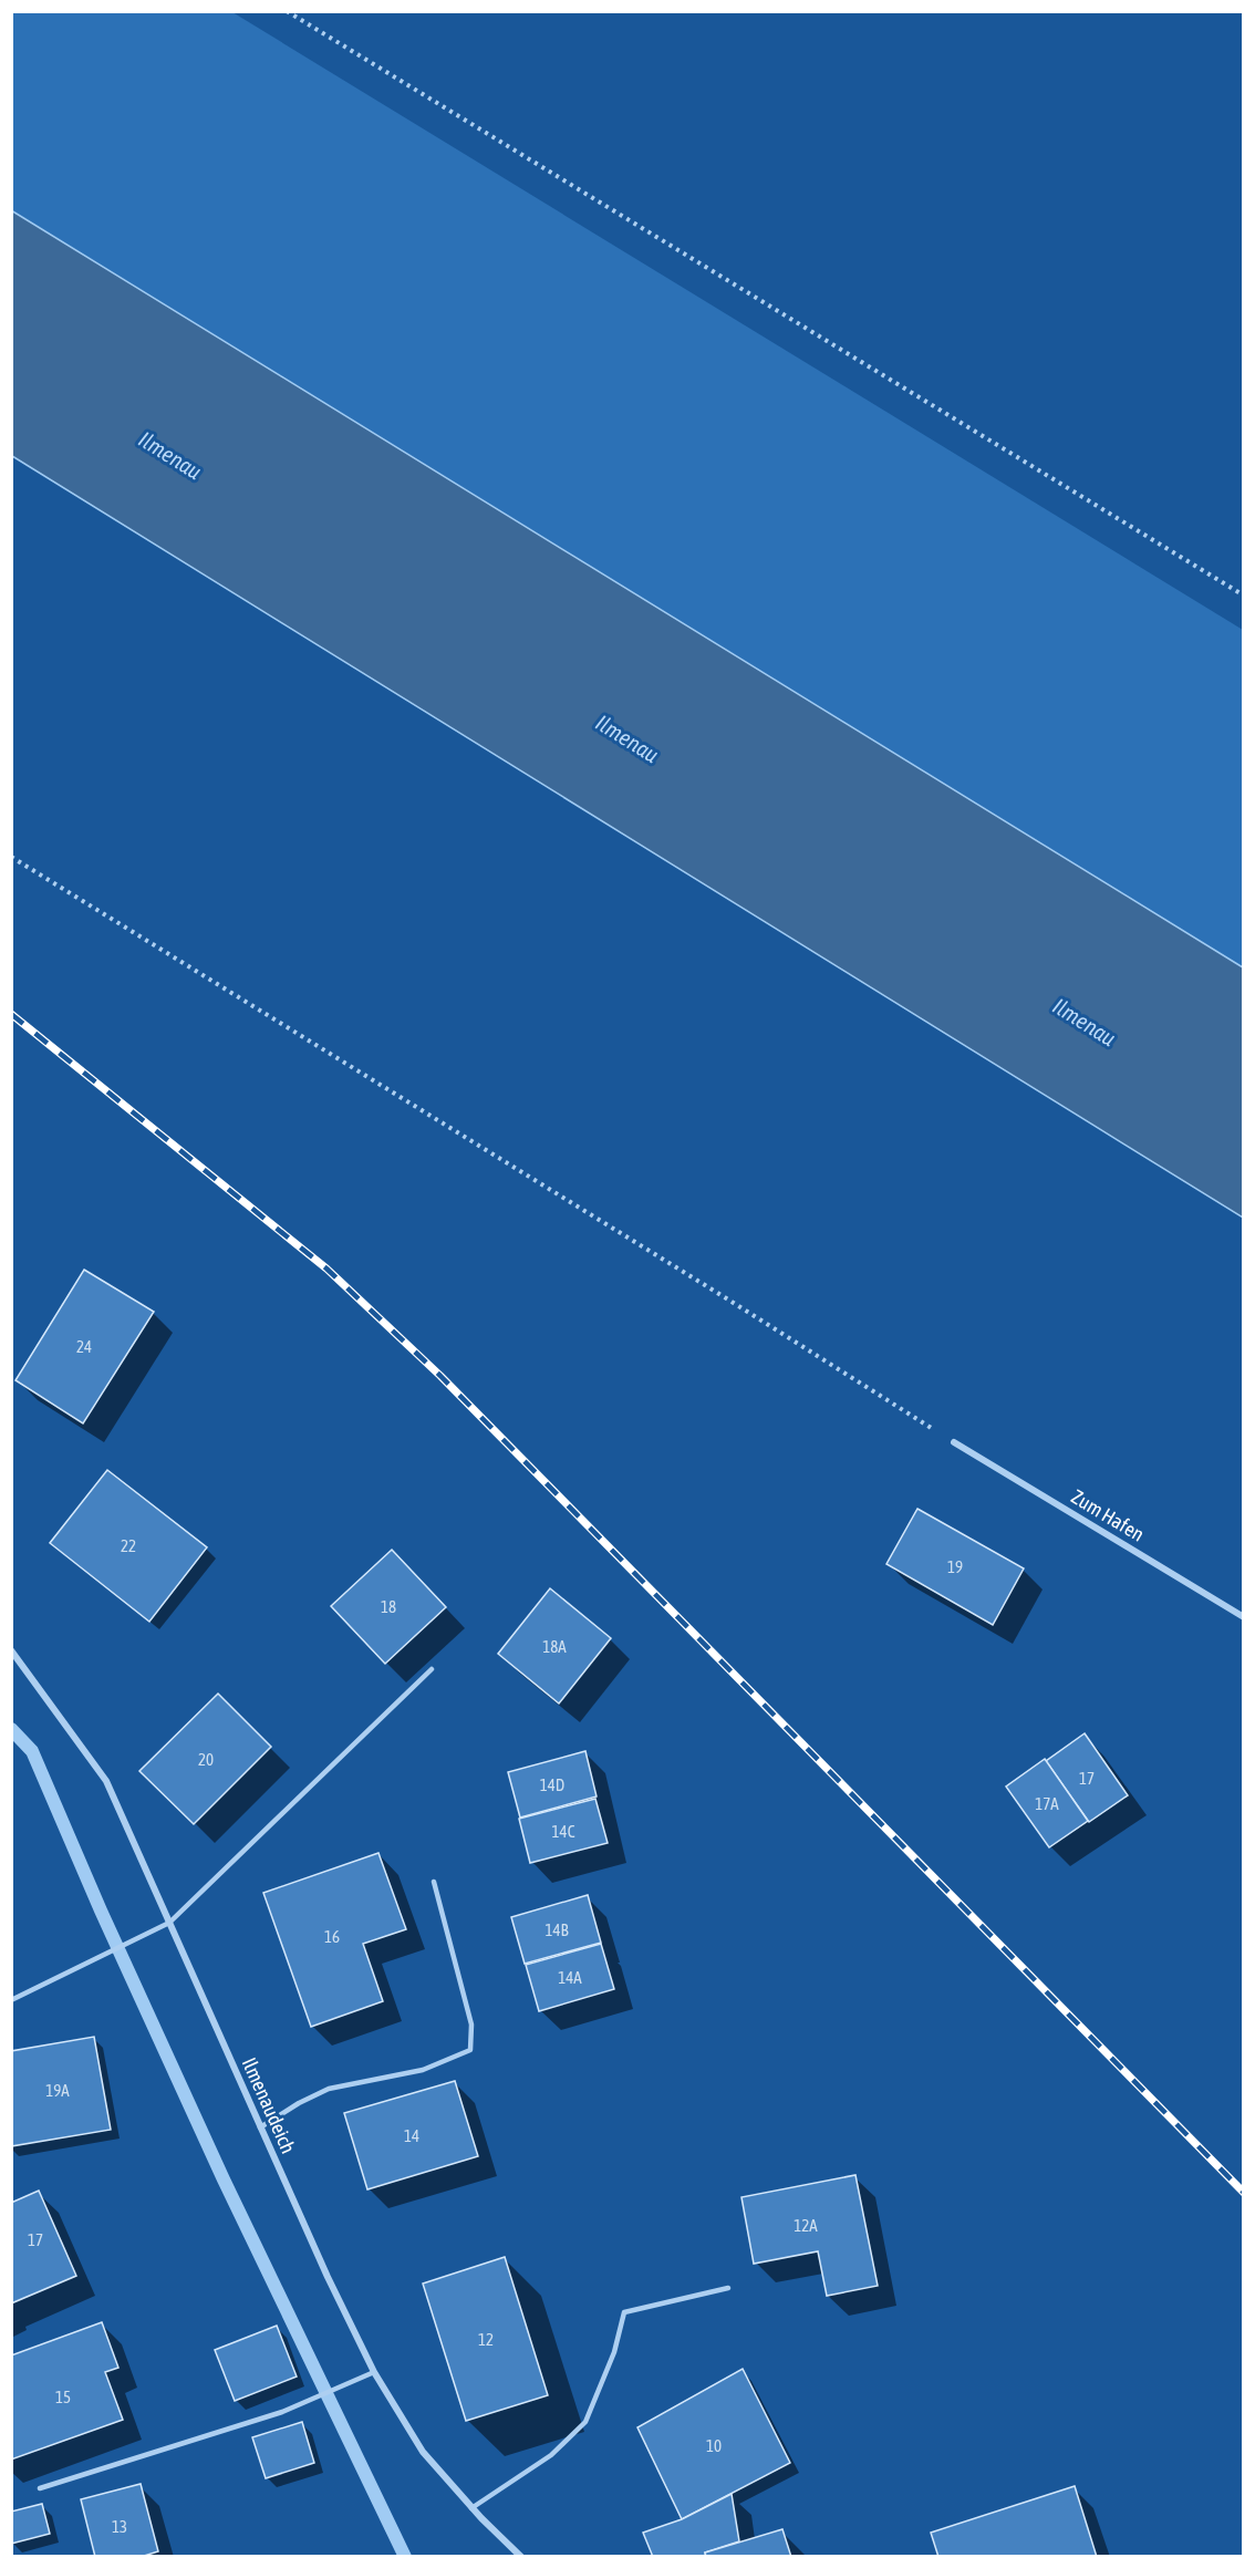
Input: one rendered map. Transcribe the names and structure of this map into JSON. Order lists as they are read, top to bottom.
{
  "streets": {
    "street": ["Zum Hafen", "Ilmenaudeich"]
  },
  "water": ["Ilmenau"],
  "house_numbers": [
    "24",
    "22",
    "19",
    "18",
    "18A",
    "20",
    "17",
    "14D",
    "17A",
    "14C",
    "14B",
    "16",
    "14A",
    "19A",
    "14",
    "12A",
    "17",
    "12",
    "15",
    "10",
    "13"
  ]
}
